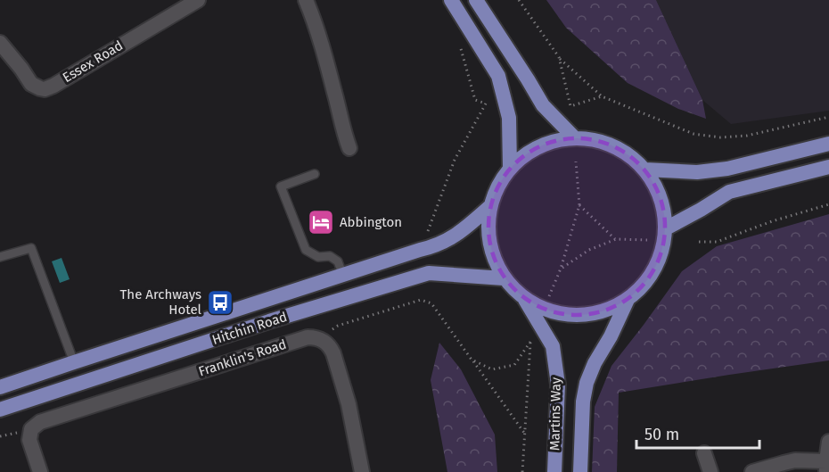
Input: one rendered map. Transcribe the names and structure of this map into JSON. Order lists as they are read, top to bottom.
{
  "streets": {
    "main road": ["Hitchin Road", "Martins Way"],
    "street": ["Essex Road", "Franklin's Road"]
  },
  "places": {
    "hotel": ["Abbington"],
    "bus stop": ["The Archways Hotel"]
  },
  "scale_bar": "50 m"
}
